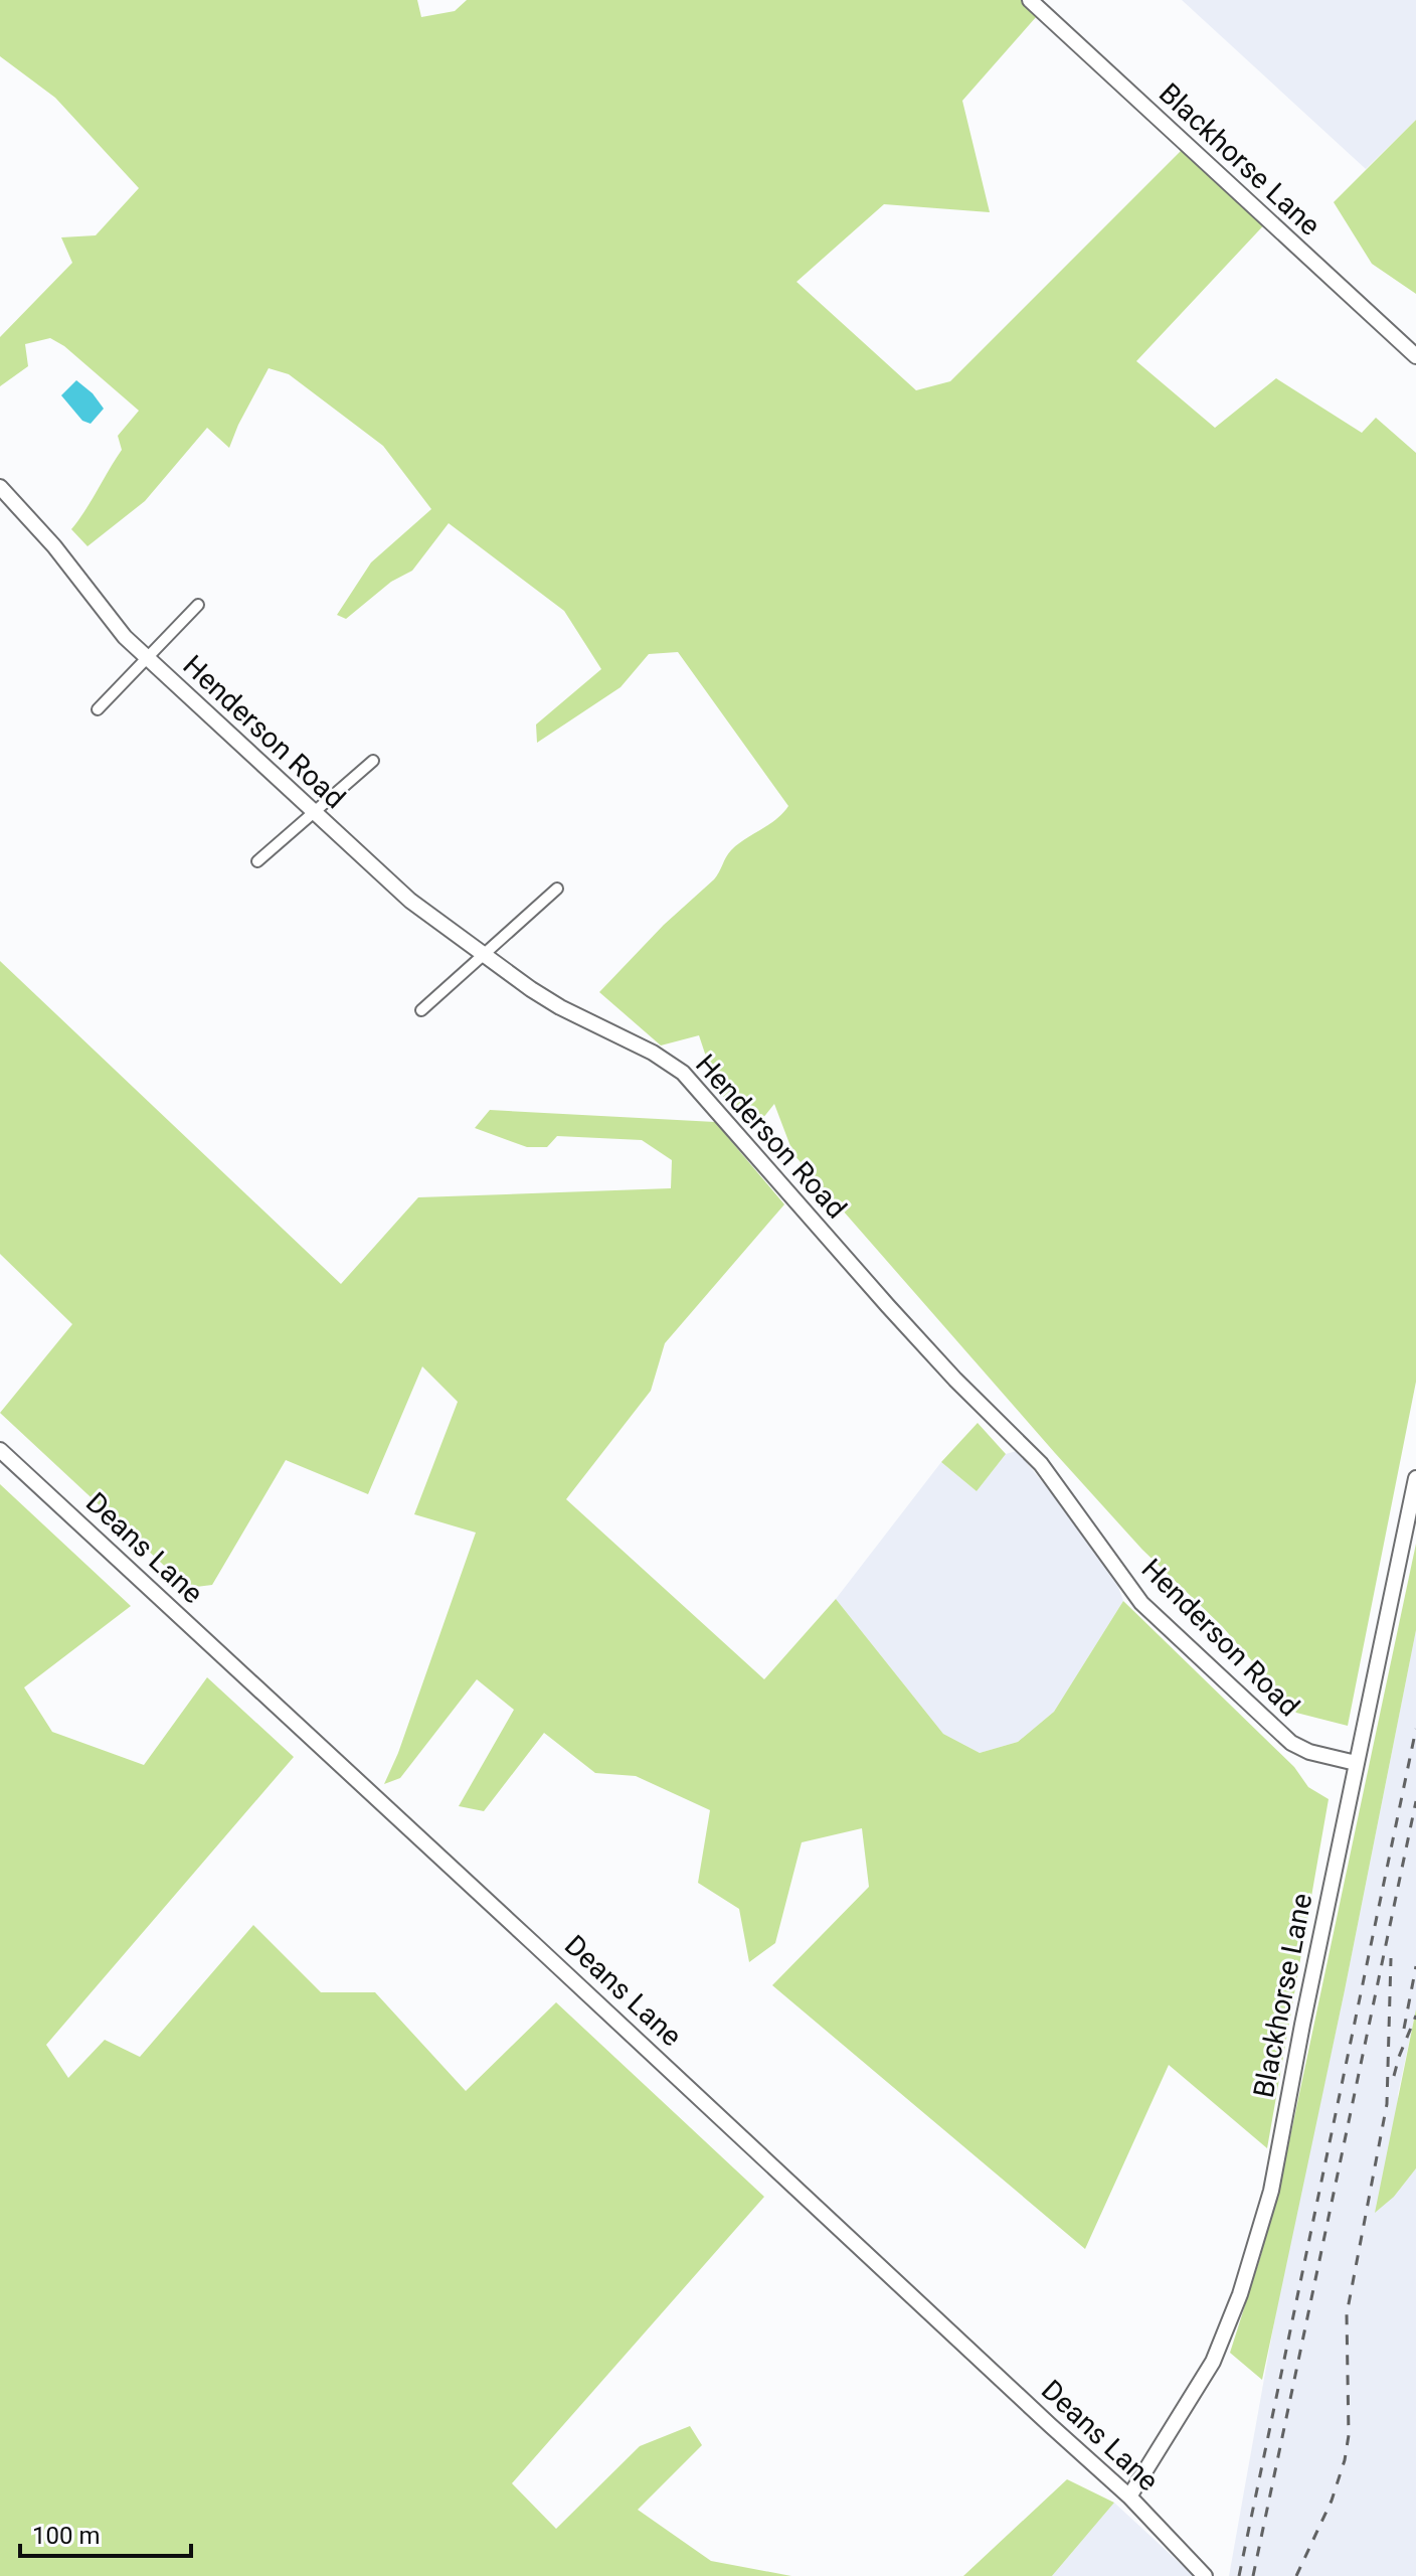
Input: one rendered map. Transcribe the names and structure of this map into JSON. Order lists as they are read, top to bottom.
{
  "streets": {
    "street": ["Blackhorse Lane", "Henderson Road", "Deans Lane"]
  },
  "crossings": [
    ["Blackhorse Lane", "Henderson Road"],
    ["Blackhorse Lane", "Deans Lane"]
  ],
  "scale_bar": "100 m"
}
